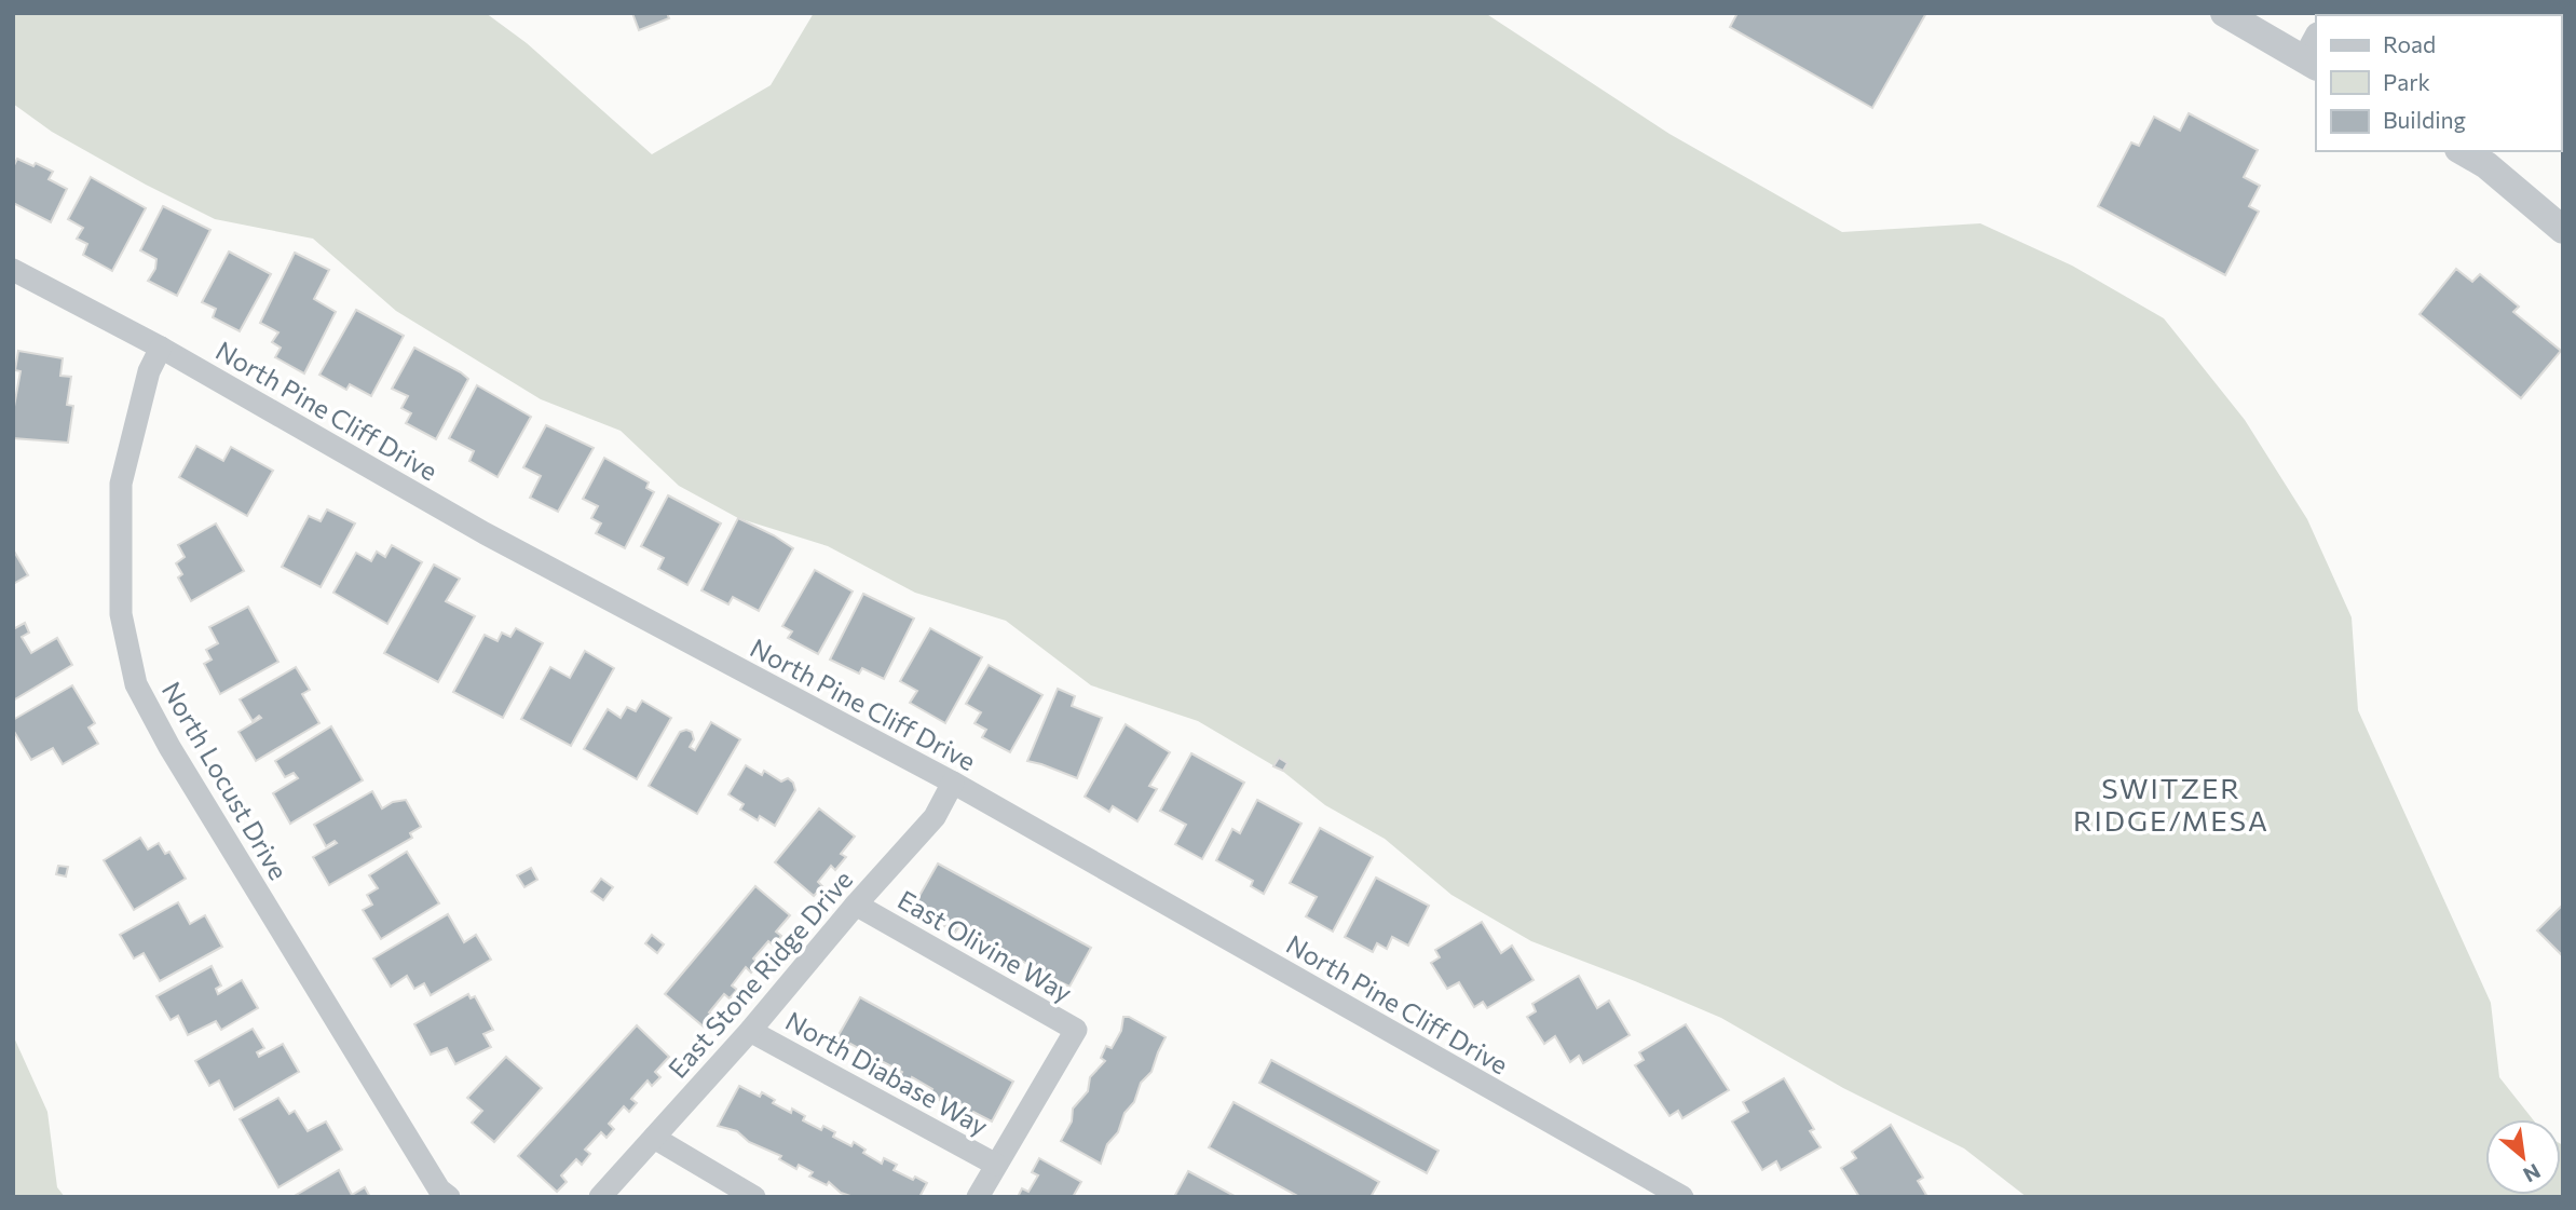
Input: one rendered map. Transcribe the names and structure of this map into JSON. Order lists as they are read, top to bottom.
{
  "streets": {
    "street": [
      "North Pine Cliff Drive",
      "North Locust Drive",
      "East Olivine Way",
      "East Stone Ridge Drive",
      "North Diabase Way"
    ]
  },
  "crossings": [
    ["North Pine Cliff Drive", "North Locust Drive"],
    ["North Pine Cliff Drive", "East Stone Ridge Drive"],
    ["East Olivine Way", "East Stone Ridge Drive"],
    ["East Olivine Way", "North Diabase Way"],
    ["East Stone Ridge Drive", "North Diabase Way"]
  ],
  "districts": ["SWITZER RIDGE/MESA"],
  "legend": ["Road", "Park", "Building"],
  "north": "bottom right"
}
